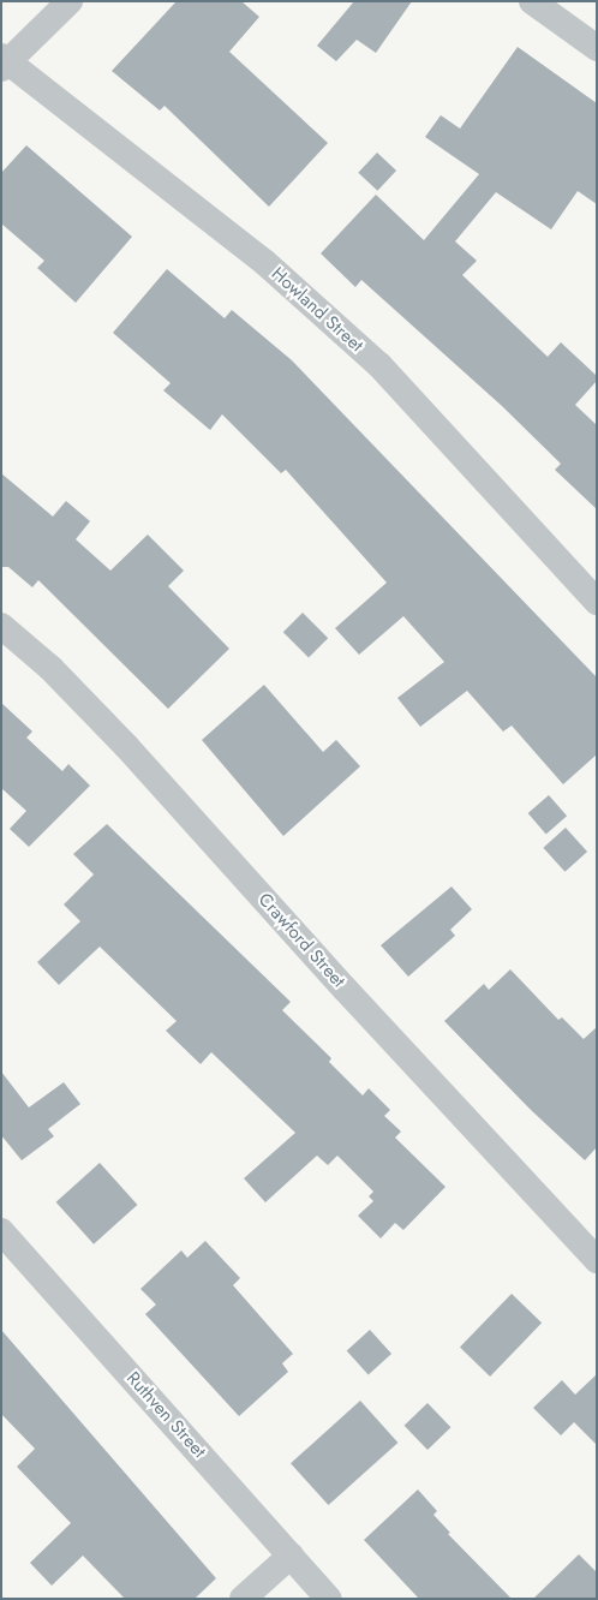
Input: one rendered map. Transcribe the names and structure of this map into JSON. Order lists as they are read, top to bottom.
{
  "streets": {
    "street": ["Howland Street", "Crawford Street", "Ruthven Street"]
  }
}
